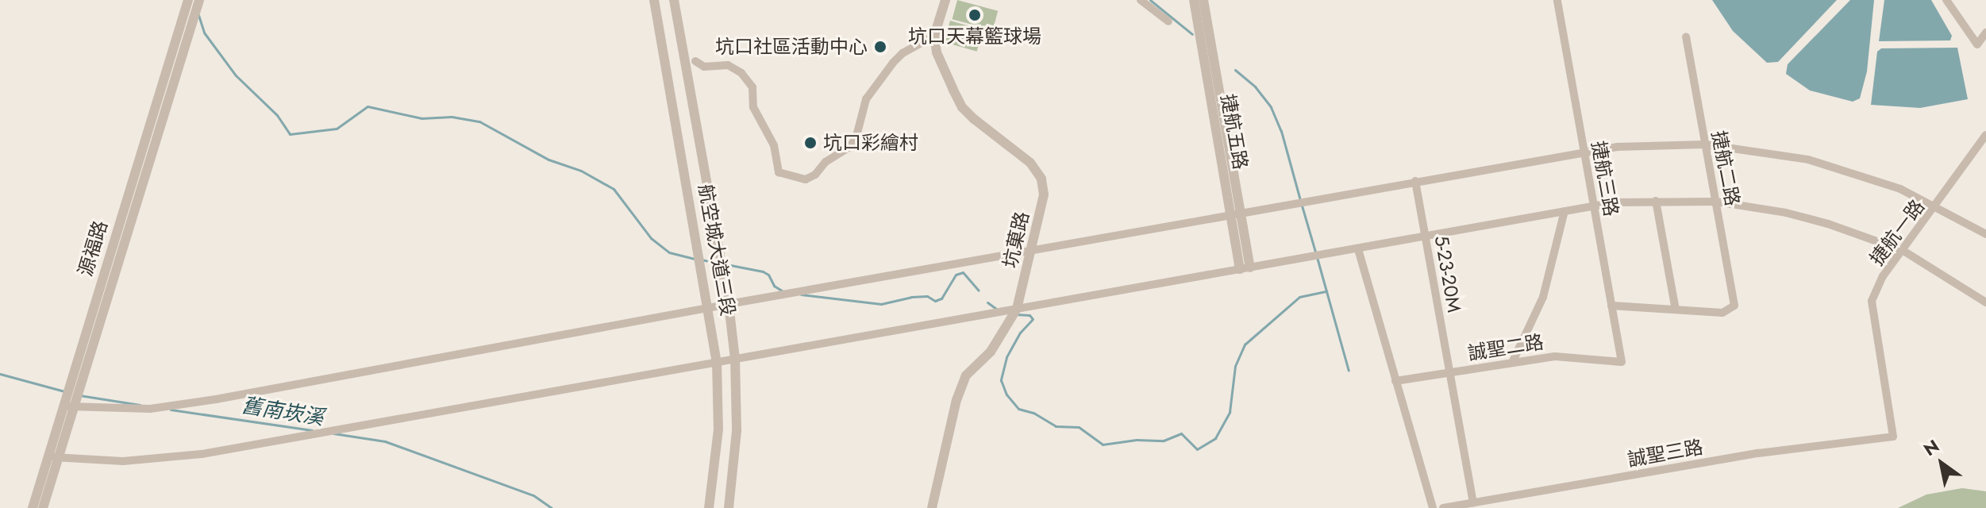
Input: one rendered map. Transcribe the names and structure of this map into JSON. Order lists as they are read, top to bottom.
{
  "streets": {
    "street": [
      "捷航五路",
      "捷航二路",
      "捷航三路",
      "捷航一路",
      "坑菓路",
      "源福路",
      "航空城大道三段",
      "5-23-20M",
      "誠聖二路",
      "誠聖三路"
    ]
  },
  "crossings": [
    ["捷航三路", "誠聖二路"],
    ["捷航一路", "誠聖三路"],
    ["5-23-20M", "誠聖二路"],
    ["5-23-20M", "誠聖三路"]
  ],
  "water": ["舊南崁溪"],
  "places": ["坑口天幕籃球場", "坑口社區活動中心", "坑口彩繪村"],
  "north": "top left"
}
